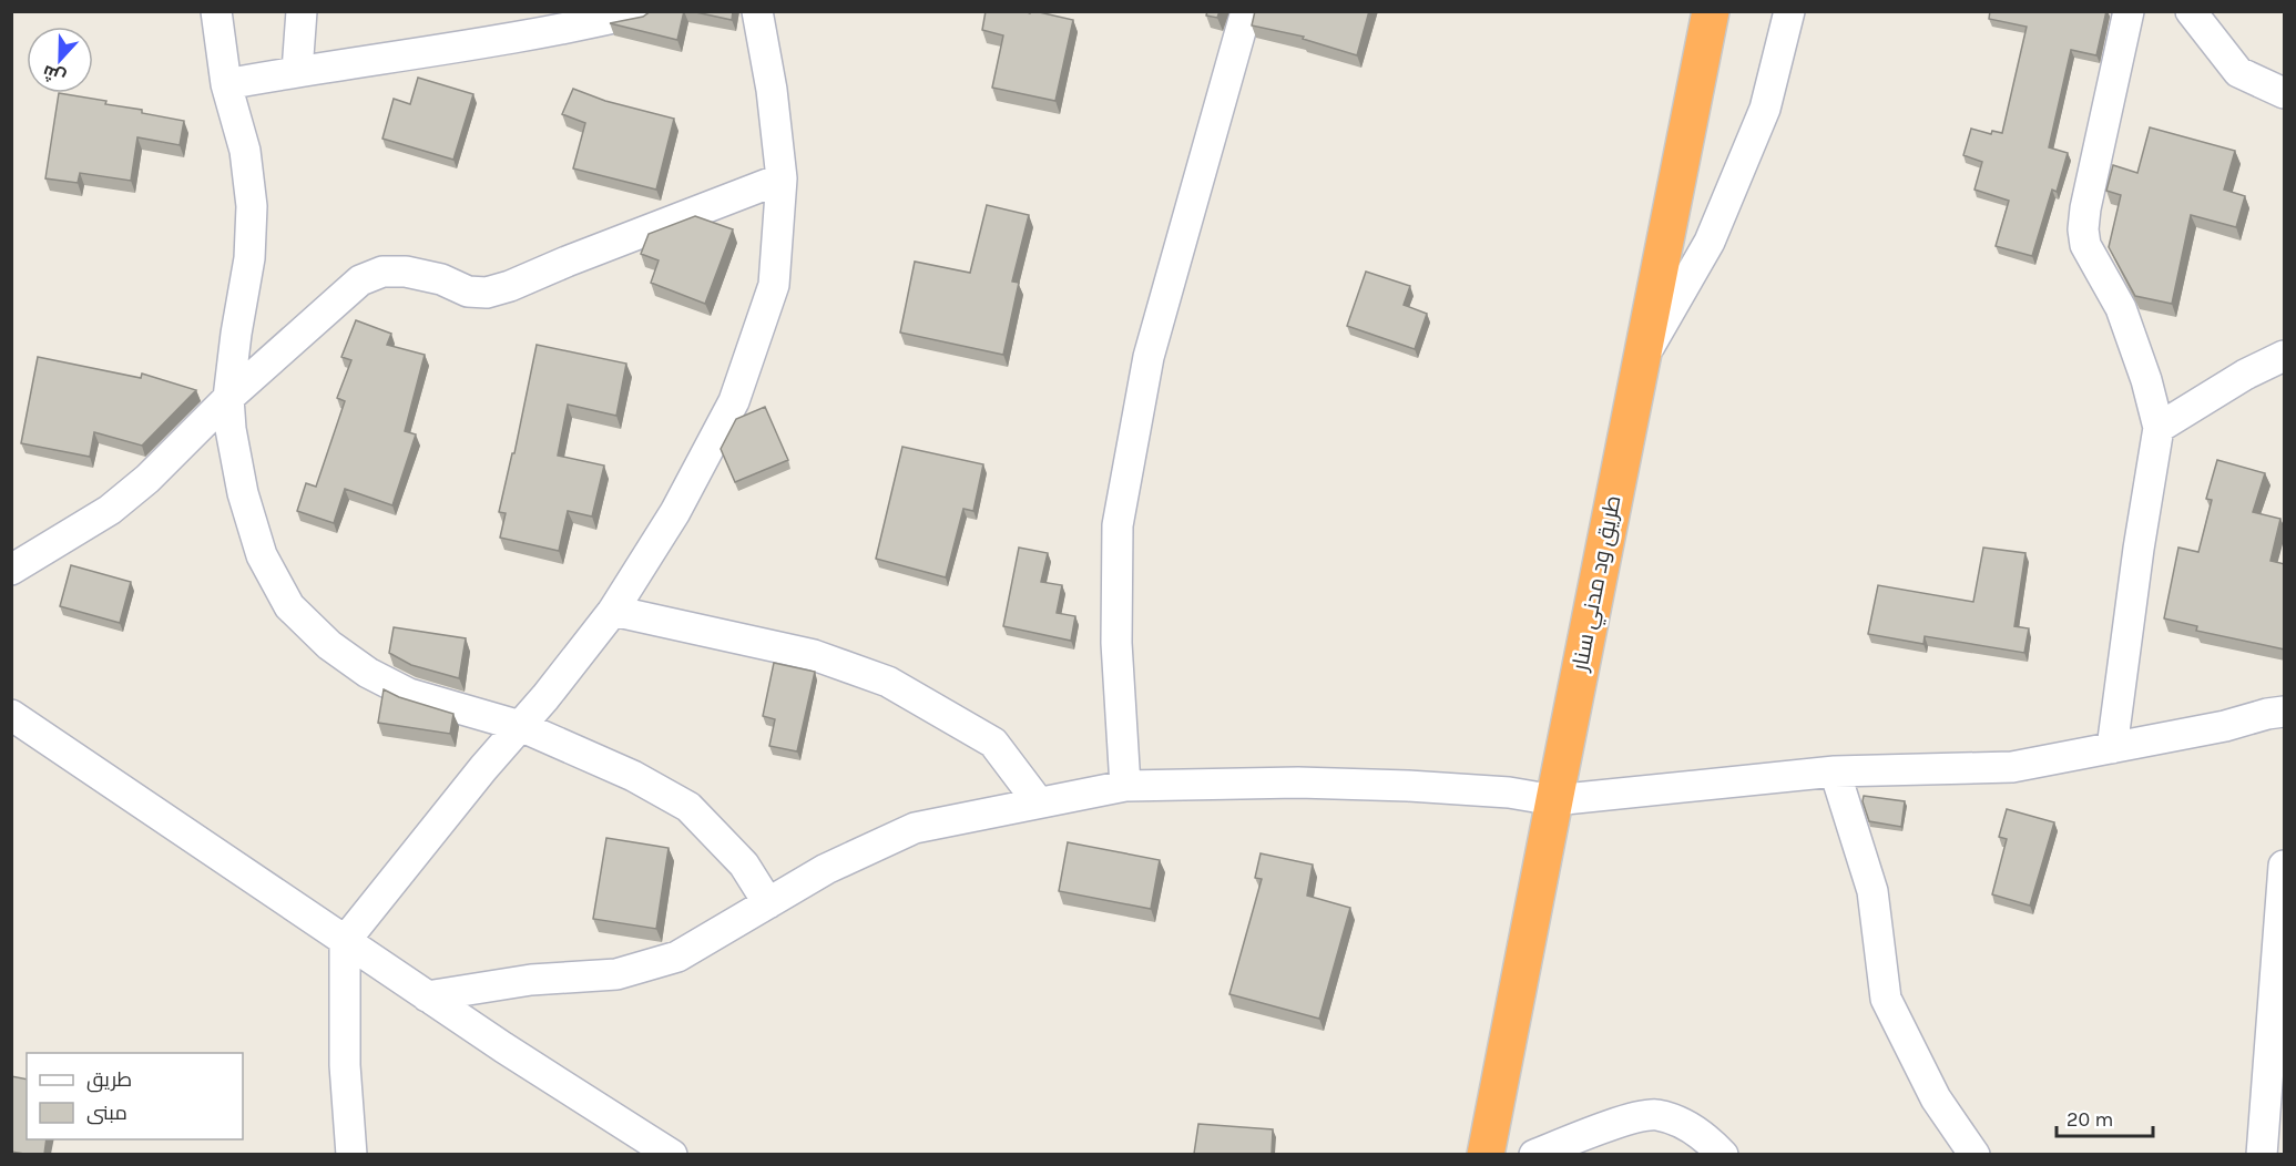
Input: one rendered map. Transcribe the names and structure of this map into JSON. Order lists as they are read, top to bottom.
{
  "streets": {
    "highway": ["طريق ود مدني سنار"]
  },
  "legend": ["طريق", "مبنى"],
  "scale_bar": "20 m",
  "north": "bottom"
}
